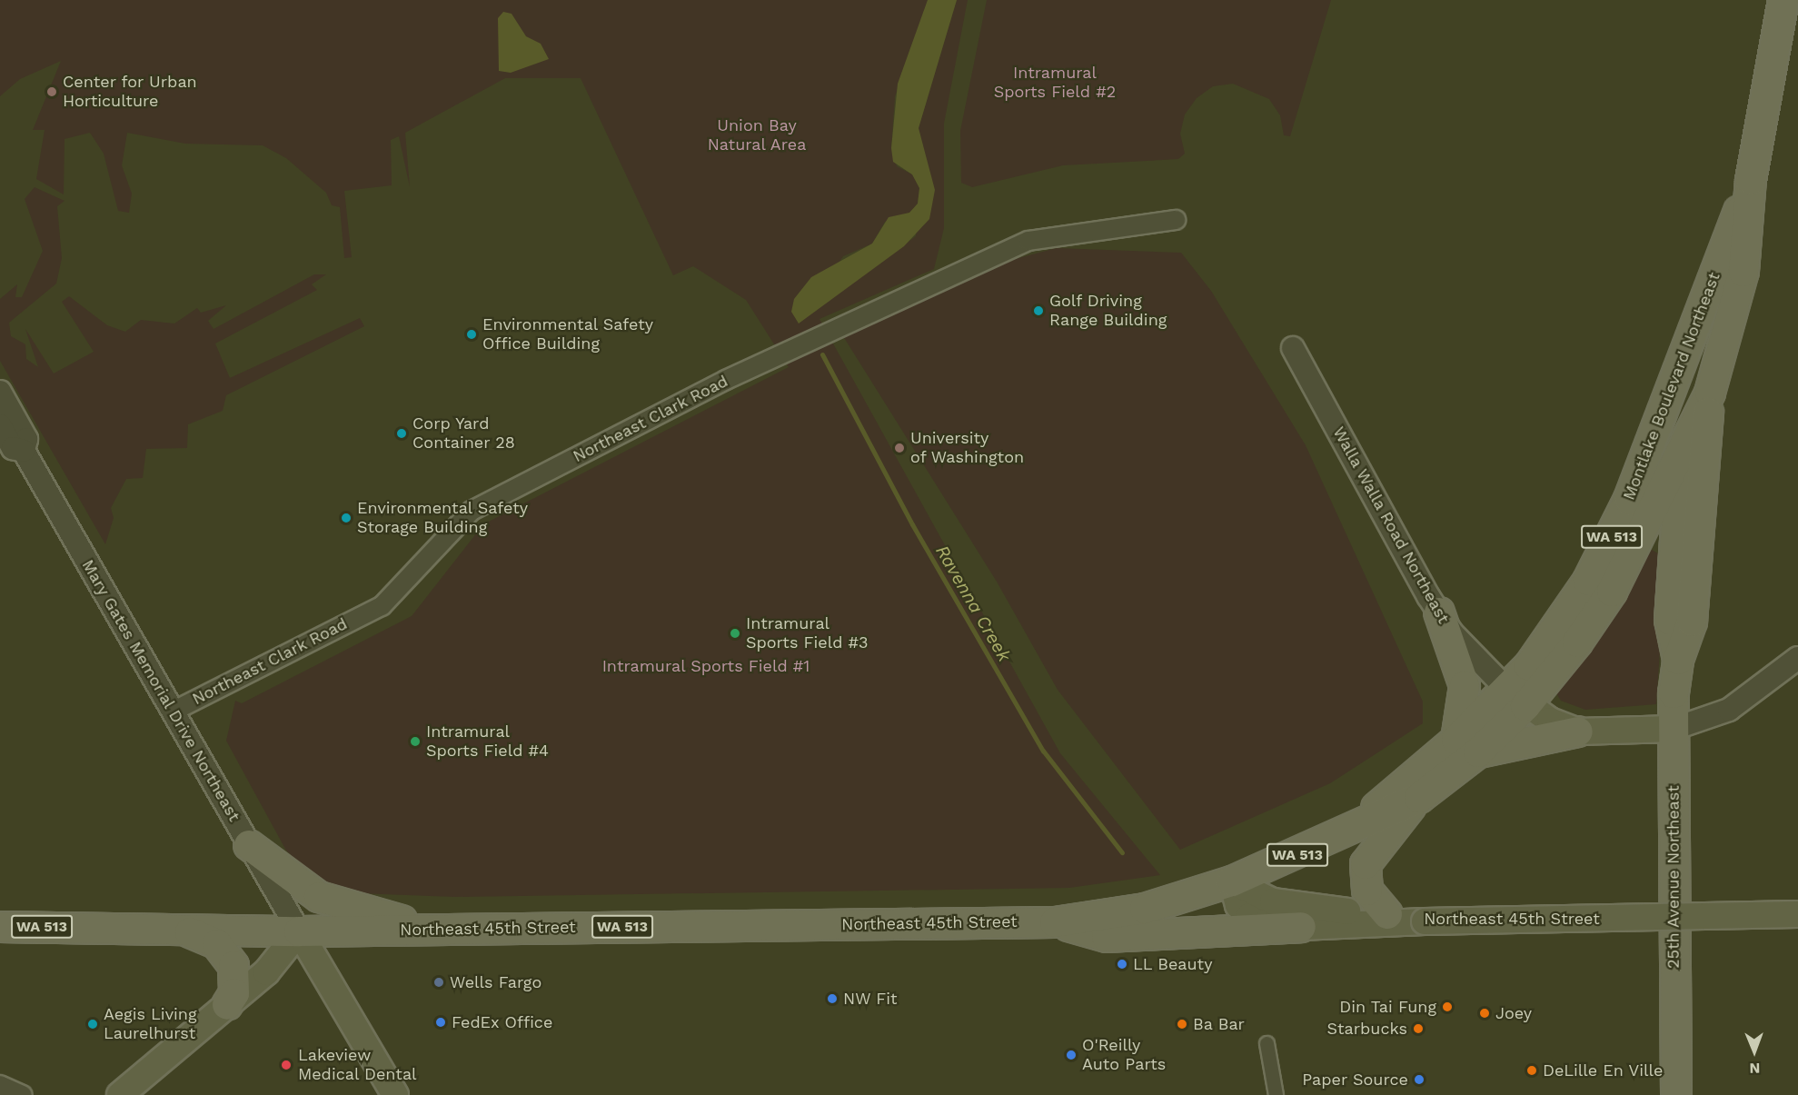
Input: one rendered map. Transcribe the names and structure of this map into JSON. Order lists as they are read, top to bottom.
{
  "streets": {
    "main road": [
      "Montlake Boulevard Northeast",
      "WA 513",
      "25th Avenue Northeast",
      "Northeast 45th Street"
    ],
    "street": ["Northeast Clark Road", "Walla Walla Road Northeast", "Mary Gates Memorial Drive Northeast"]
  },
  "crossings": [
    ["Montlake Boulevard Northeast", "Walla Walla Road Northeast"],
    ["Montlake Boulevard Northeast", "25th Avenue Northeast"],
    ["Montlake Boulevard Northeast", "Northeast 45th Street"],
    ["Northeast Clark Road", "Mary Gates Memorial Drive Northeast"],
    ["Mary Gates Memorial Drive Northeast", "Northeast 45th Street"]
  ],
  "water": ["Ravenna Creek"],
  "parks": ["Intramural Sports Field #2", "Union Bay Natural Area", "Intramural Sports Field #1"],
  "places": [
    "Center for Urban Horticulture",
    "Golf Driving Range Building",
    "Environmental Safety Office Building",
    "Corp Yard Container 28",
    "University of Washington",
    "Environmental Safety Storage Building",
    "Intramural Sports Field #3",
    "Intramural Sports Field #4",
    "LL Beauty",
    "Wells Fargo",
    "NW Fit",
    "Din Tai Fung",
    "Joey",
    "FedEx Office",
    "Aegis Living Laurelhurst",
    "Ba Bar",
    "Starbucks",
    "O'Reilly Auto Parts",
    "Lakeview Medical Dental",
    "DeLille En Ville",
    "Paper Source"
  ],
  "north": "bottom"
}
